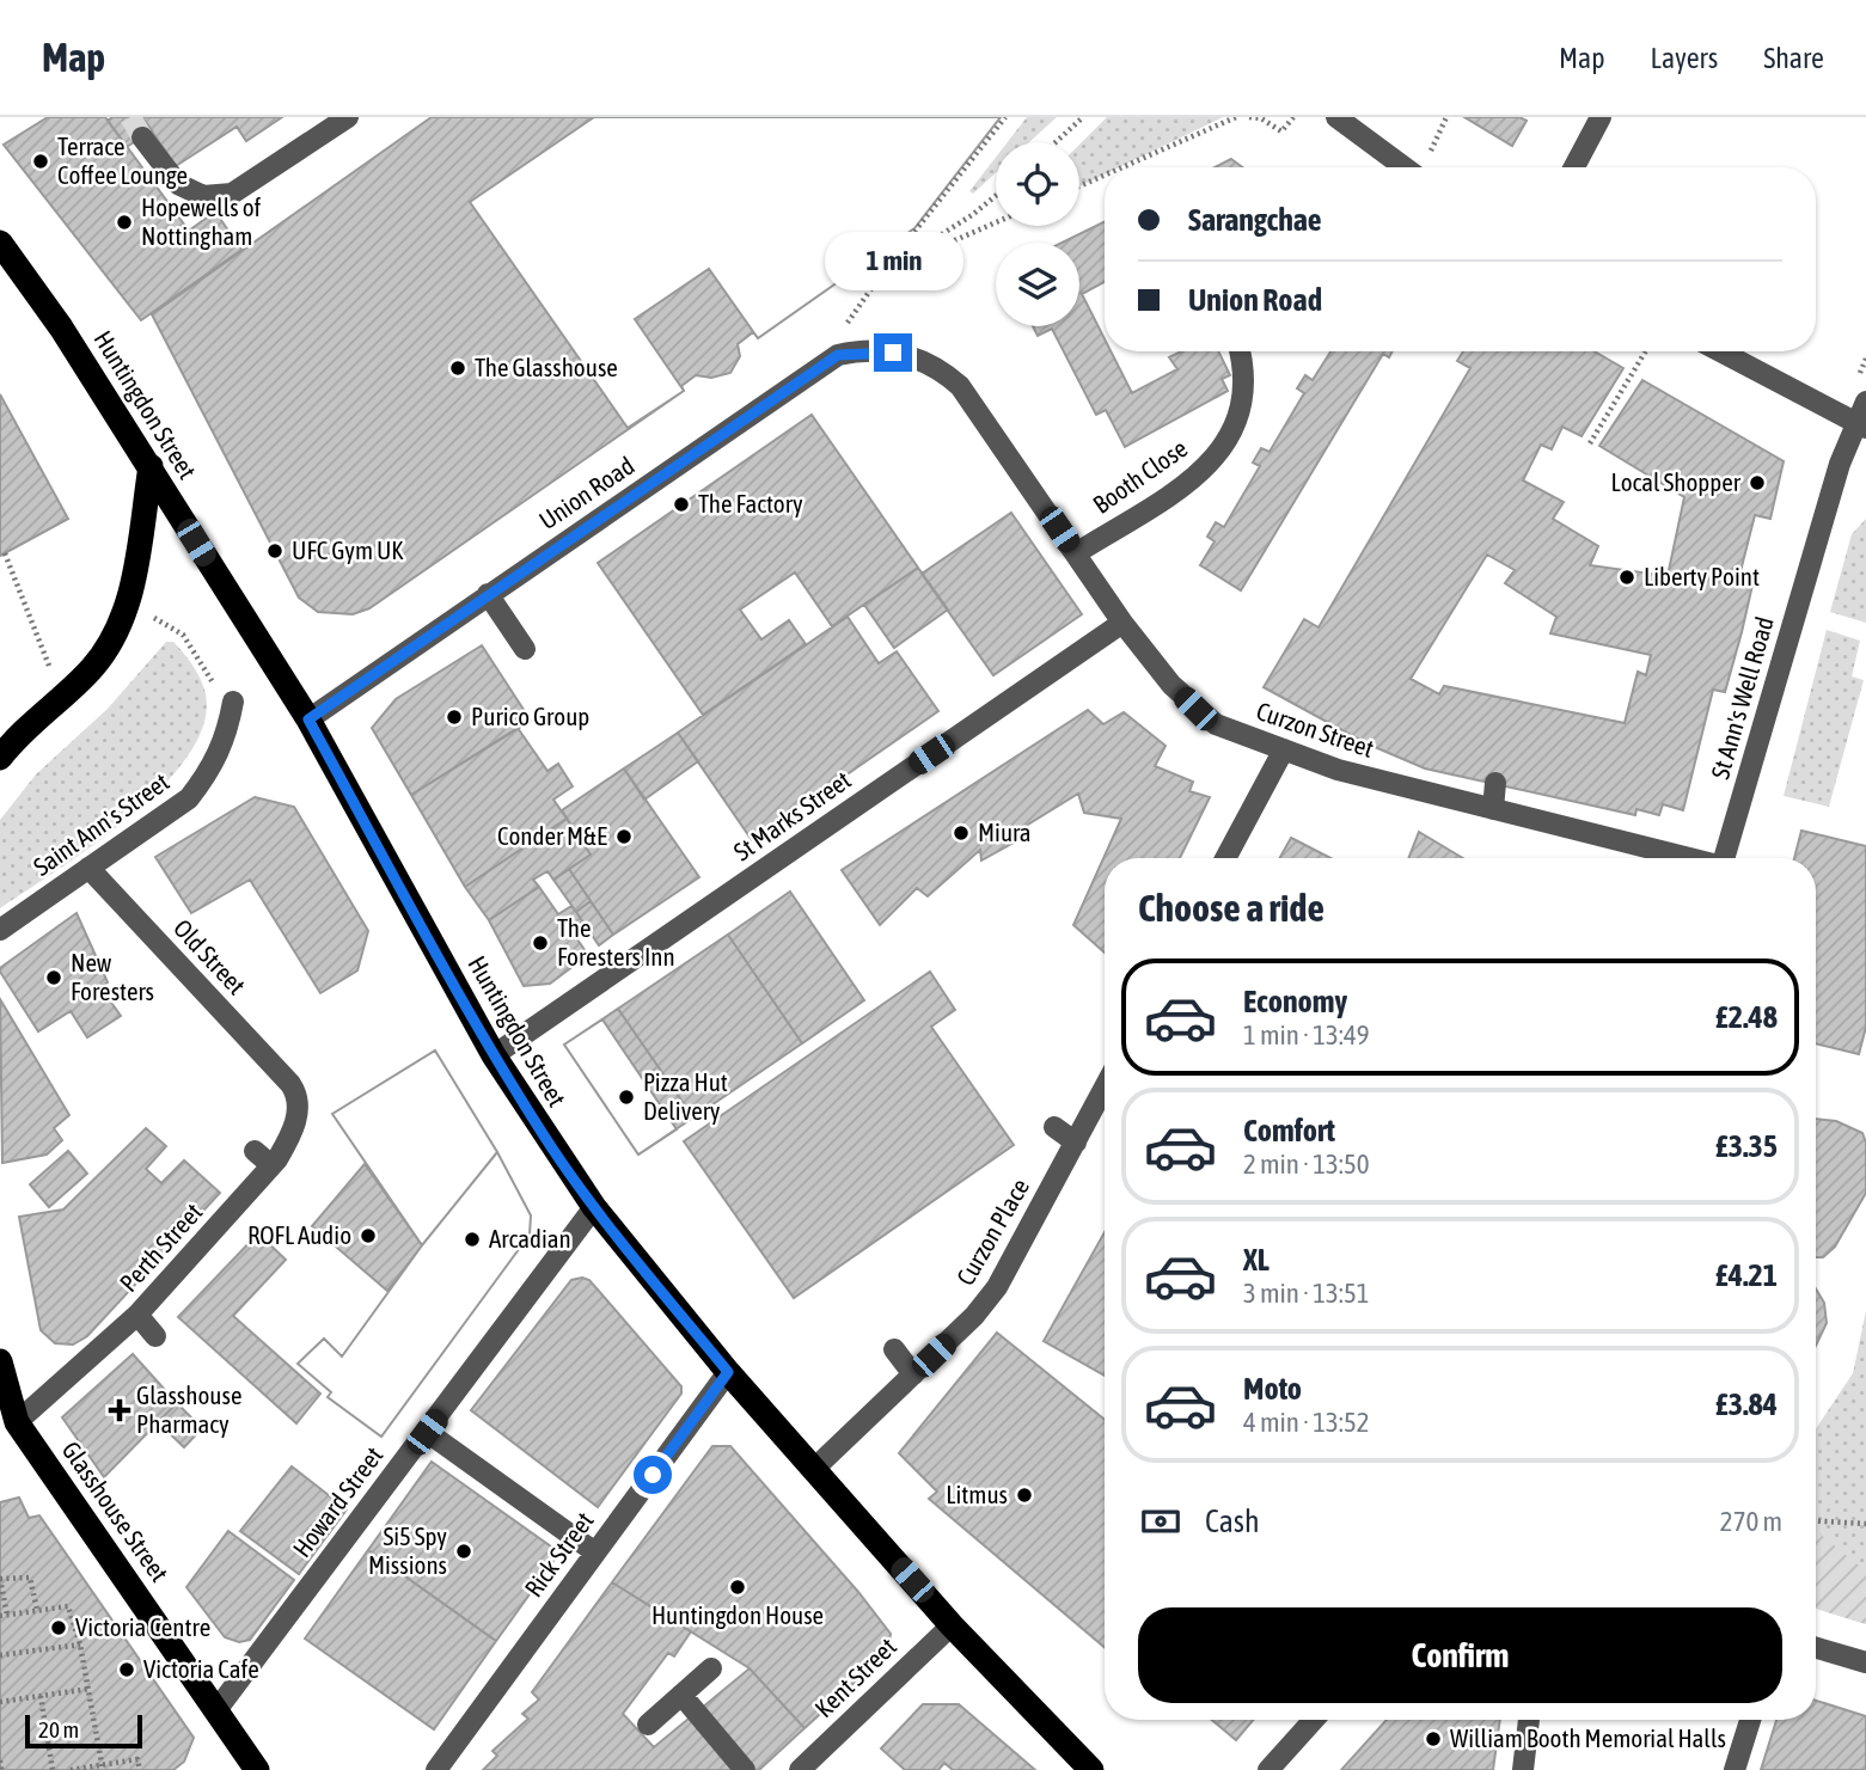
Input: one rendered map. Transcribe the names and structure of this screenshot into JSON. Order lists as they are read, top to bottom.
{
  "streets": {
    "highway": ["Huntingdon Street", "Glasshouse Street"],
    "street": [
      "Booth Close",
      "Union Road",
      "St Ann's Well Road",
      "Curzon Street",
      "St Marks Street",
      "Saint Ann's Street",
      "Old Street",
      "Curzon Place",
      "Perth Street",
      "Howard Street",
      "Rick Street",
      "Kent Street"
    ]
  },
  "crossings": [
    ["Huntingdon Street", "Union Road"],
    ["Huntingdon Street", "St Marks Street"],
    ["Huntingdon Street", "Curzon Place"],
    ["Huntingdon Street", "Howard Street"],
    ["Huntingdon Street", "Rick Street"],
    ["Huntingdon Street", "Kent Street"],
    ["Booth Close", "Curzon Street"],
    ["Union Road", "Curzon Street"],
    ["Curzon Street", "St Marks Street"],
    ["Saint Ann's Street", "Old Street"],
    ["Old Street", "Perth Street"],
    ["Perth Street", "Glasshouse Street"],
    ["Howard Street", "Glasshouse Street"]
  ],
  "places": {
    "other": [
      "Terrace Coffee Lounge",
      "Hopewells of Nottingham",
      "The Glasshouse",
      "Local Shopper",
      "The Factory",
      "UFC Gym UK",
      "Liberty Point",
      "Purico Group",
      "Miura",
      "Conder M&E",
      "The Foresters Inn",
      "New Foresters",
      "Pizza Hut Delivery",
      "ROFL Audio",
      "Arcadian",
      "Litmus",
      "Si5 Spy Missions",
      "Huntingdon House",
      "Victoria Centre",
      "Victoria Cafe",
      "William Booth Memorial Halls"
    ],
    "health": ["Glasshouse Pharmacy"]
  },
  "scale_bar": "20 m",
  "page": {
    "header": "Map",
    "nav": ["Map", "Layers", "Share"],
    "banner": ["Sarangchae", "Union Road"],
    "bubble": "1 min",
    "heading": "Choose a ride",
    "list": [
      {
        "name": "Economy",
        "note": "1 min · 13:49",
        "value": "£2.48"
      },
      {
        "name": "Comfort",
        "note": "2 min · 13:50",
        "value": "£3.35"
      },
      {
        "name": "XL",
        "note": "3 min · 13:51",
        "value": "£4.21"
      },
      {
        "name": "Moto",
        "note": "4 min · 13:52",
        "value": "£3.84"
      }
    ],
    "pay": ["Cash", "270 m"],
    "buttons": "Confirm",
    "scale": "20 m"
  }
}
